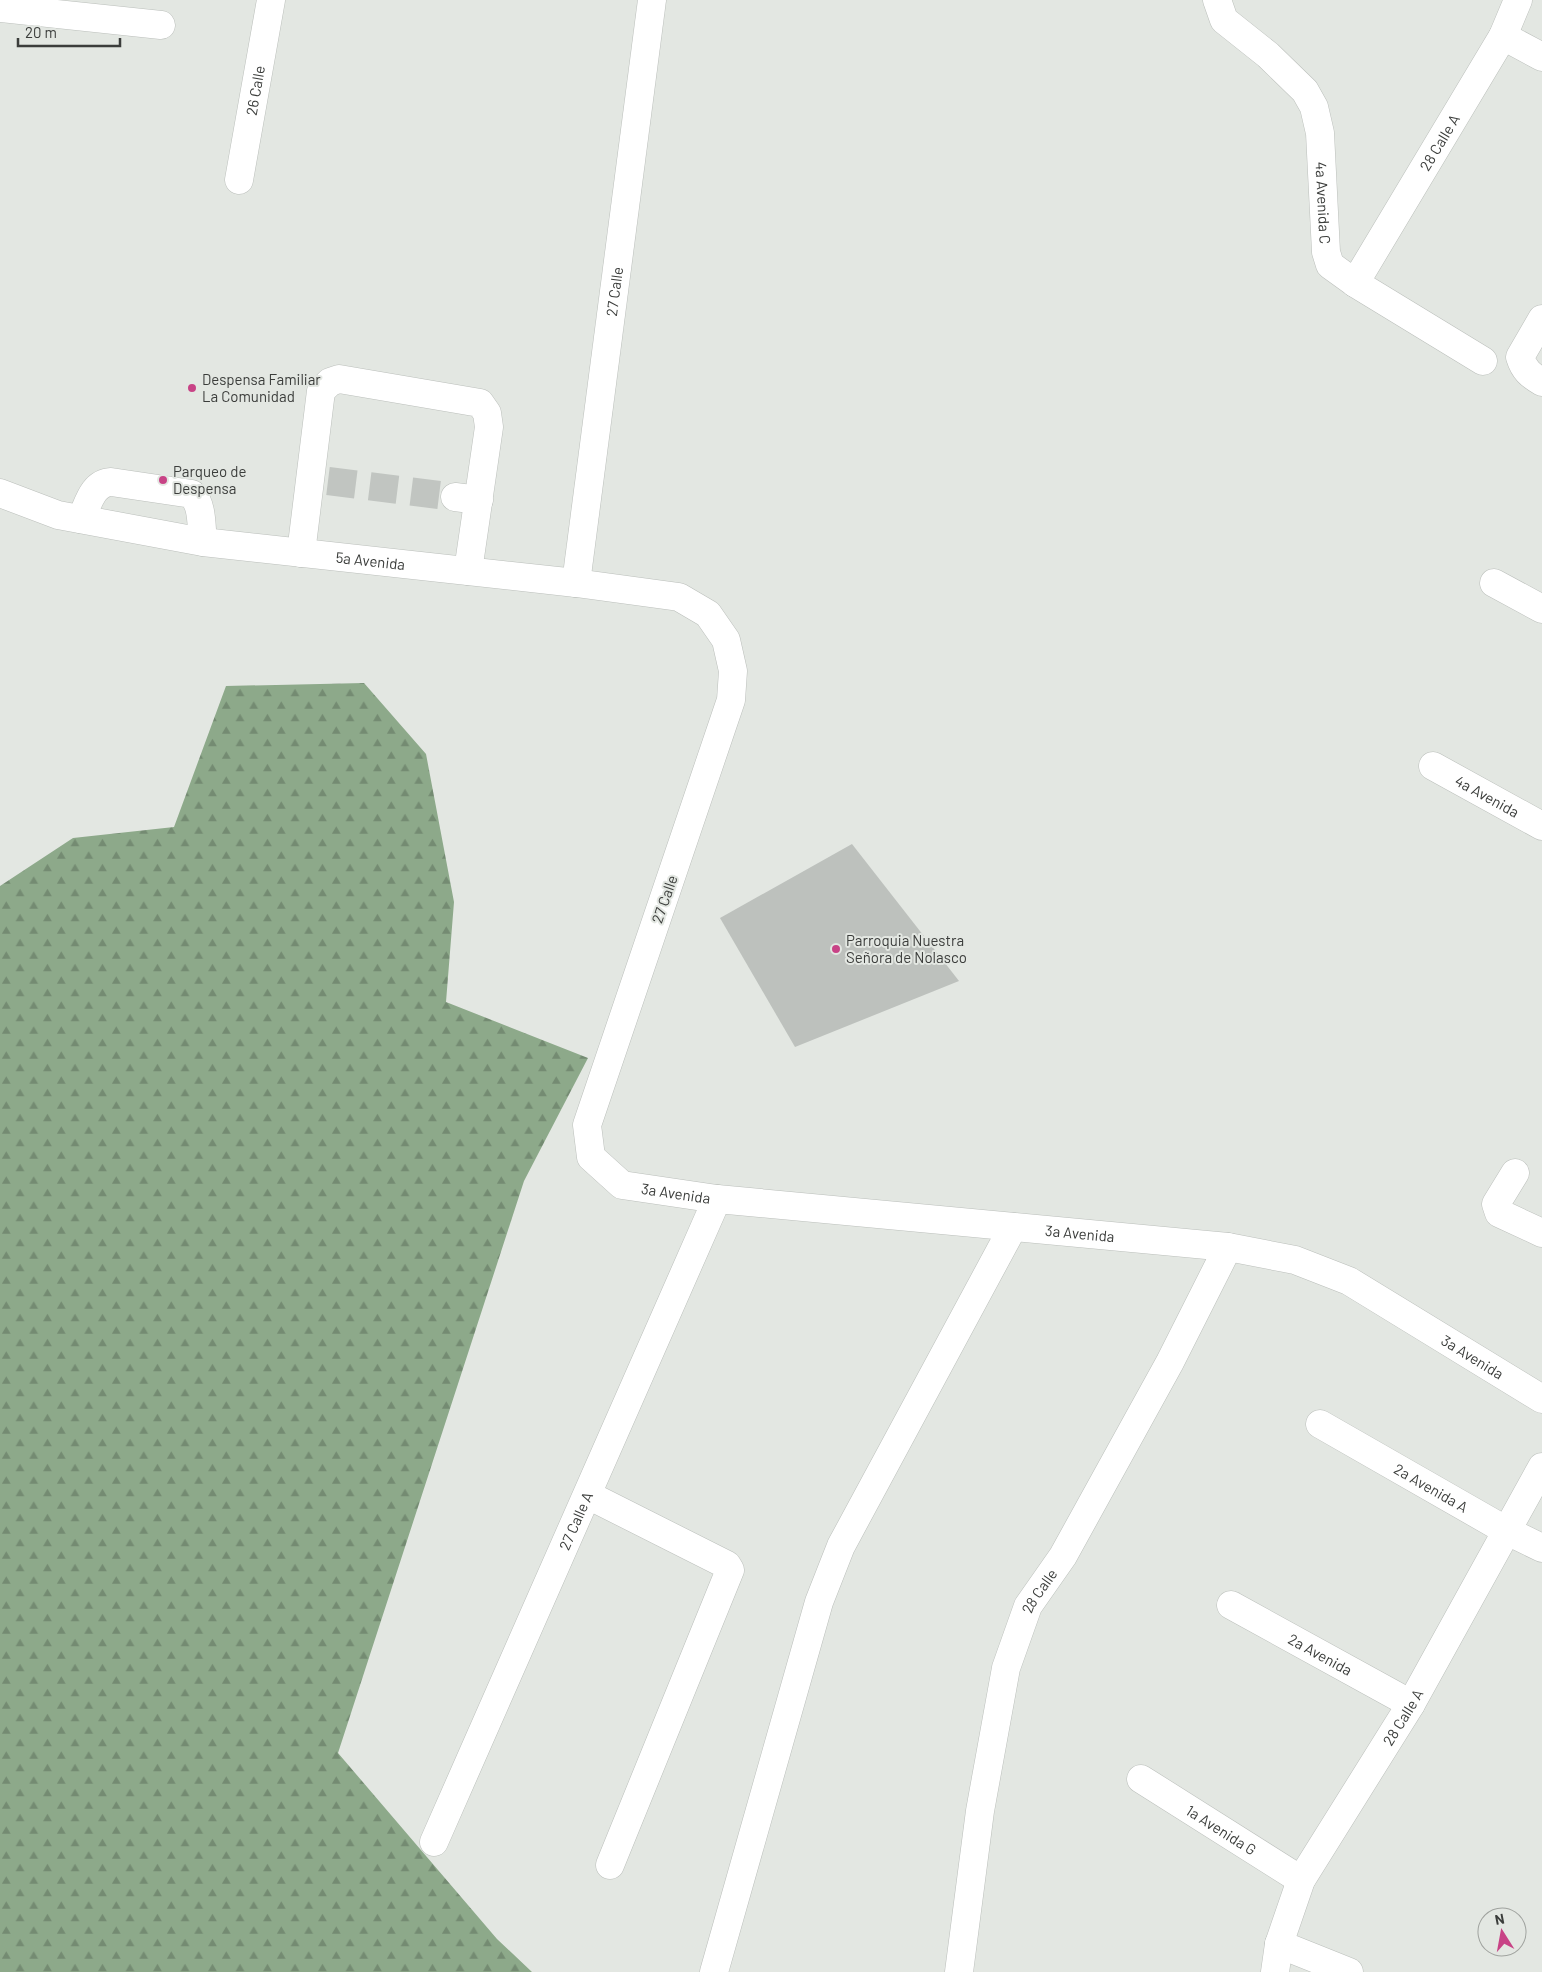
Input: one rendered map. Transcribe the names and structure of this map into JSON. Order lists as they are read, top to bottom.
{
  "streets": {
    "street": [
      "26 Calle",
      "28 Calle A",
      "4a Avenida C",
      "27 Calle",
      "5a Avenida",
      "4a Avenida",
      "3a Avenida",
      "2a Avenida A",
      "27 Calle A",
      "28 Calle",
      "2a Avenida",
      "1a Avenida G"
    ]
  },
  "crossings": [
    ["28 Calle A", "4a Avenida C"],
    ["28 Calle A", "2a Avenida A"],
    ["28 Calle A", "2a Avenida"],
    ["28 Calle A", "1a Avenida G"],
    ["27 Calle", "5a Avenida"],
    ["27 Calle", "3a Avenida"],
    ["3a Avenida", "27 Calle A"],
    ["3a Avenida", "28 Calle"]
  ],
  "places": ["Despensa Familiar La Comunidad", "Parqueo de Despensa", "Parroquia Nuestra Señora de Nolasco"],
  "scale_bar": "20 m",
  "north": "top"
}
